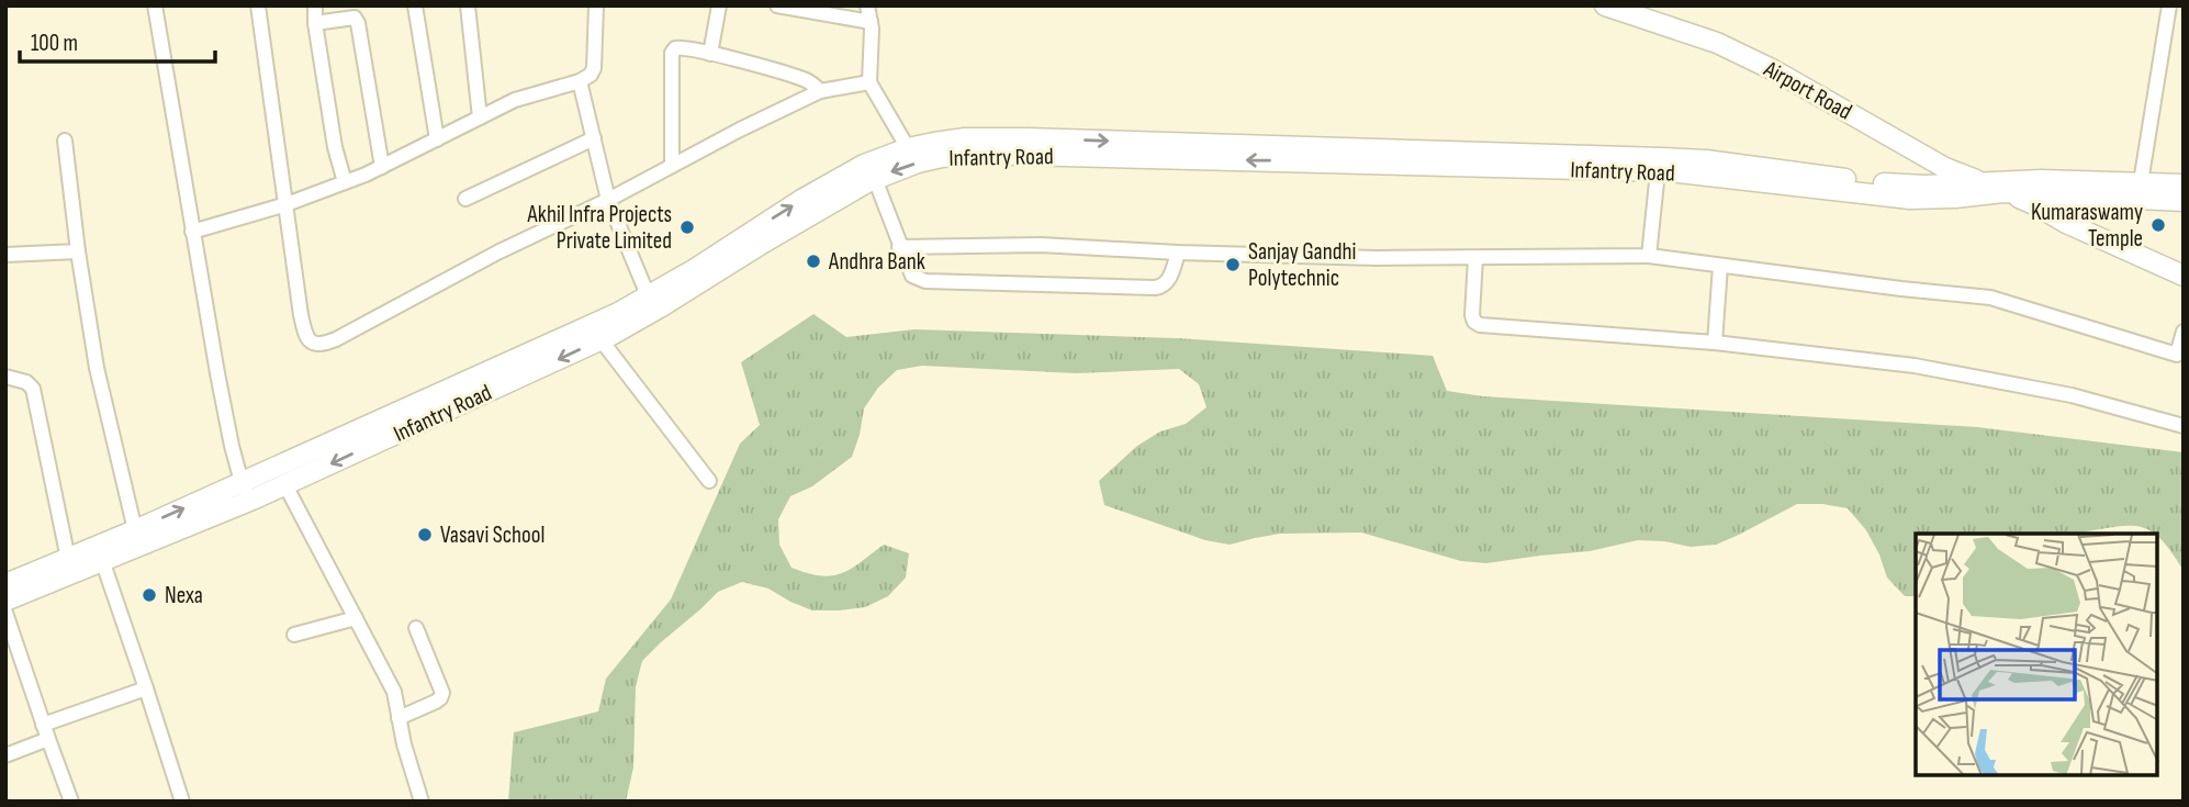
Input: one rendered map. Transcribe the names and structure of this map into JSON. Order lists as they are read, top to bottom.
{
  "streets": {
    "street": ["Airport Road", "Infantry Road"]
  },
  "crossings": [
    ["Airport Road", "Infantry Road"]
  ],
  "places": [
    "Kumaraswamy Temple",
    "Akhil Infra Projects Private Limited",
    "Andhra Bank",
    "Sanjay Gandhi Polytechnic",
    "Vasavi School",
    "Nexa"
  ],
  "scale_bar": "100 m"
}
